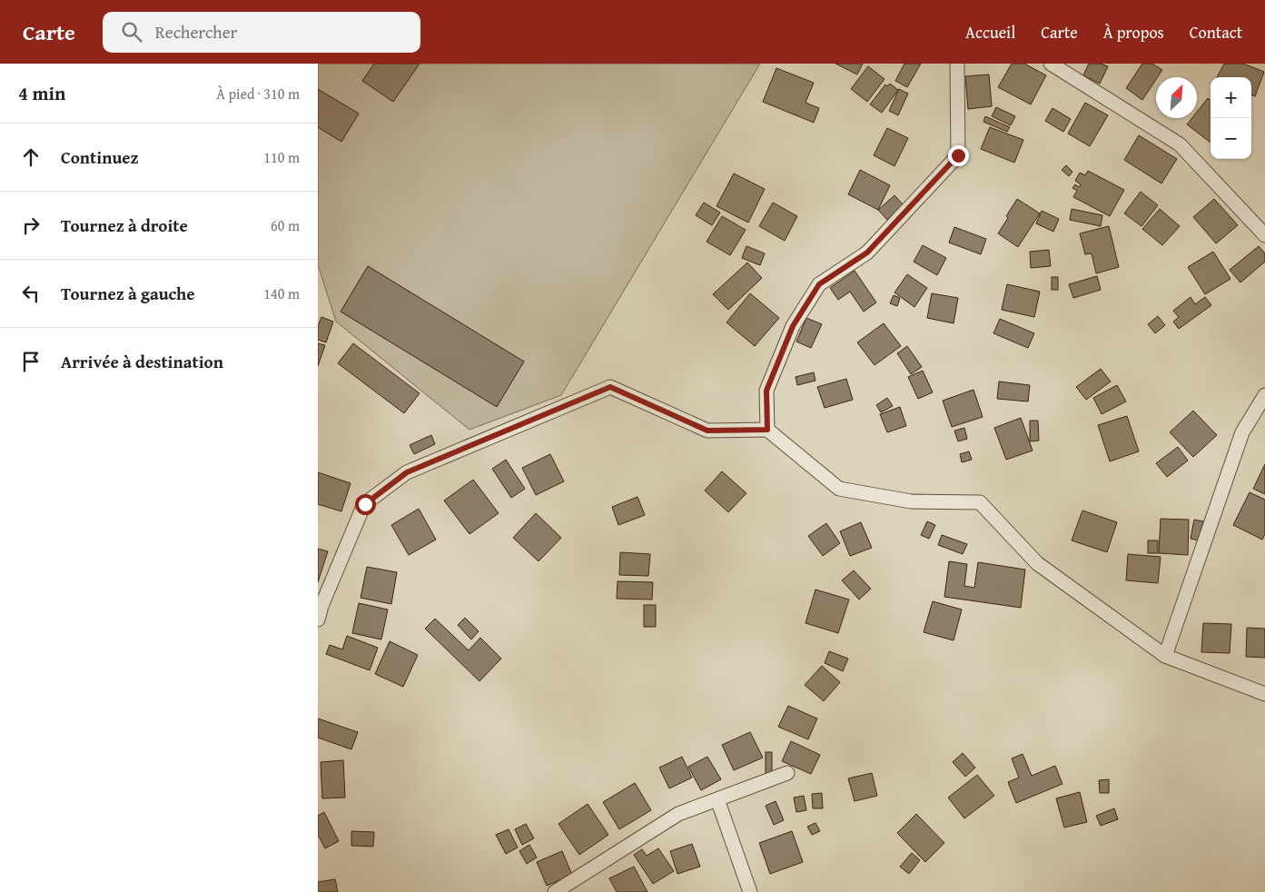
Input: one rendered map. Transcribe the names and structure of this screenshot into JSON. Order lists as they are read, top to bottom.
{
  "north": "top right",
  "page": {
    "header": "Carte",
    "search": "Rechercher",
    "nav": [
      "Accueil",
      "Carte",
      "À propos",
      "Contact"
    ],
    "heading": ["4 min", "À pied · 310 m"],
    "map_buttons": ["+", "−"],
    "list": [
      ["Continuez", "110 m"],
      ["Tournez à droite", "60 m"],
      ["Tournez à gauche", "140 m"],
      "Arrivée à destination"
    ]
  }
}
